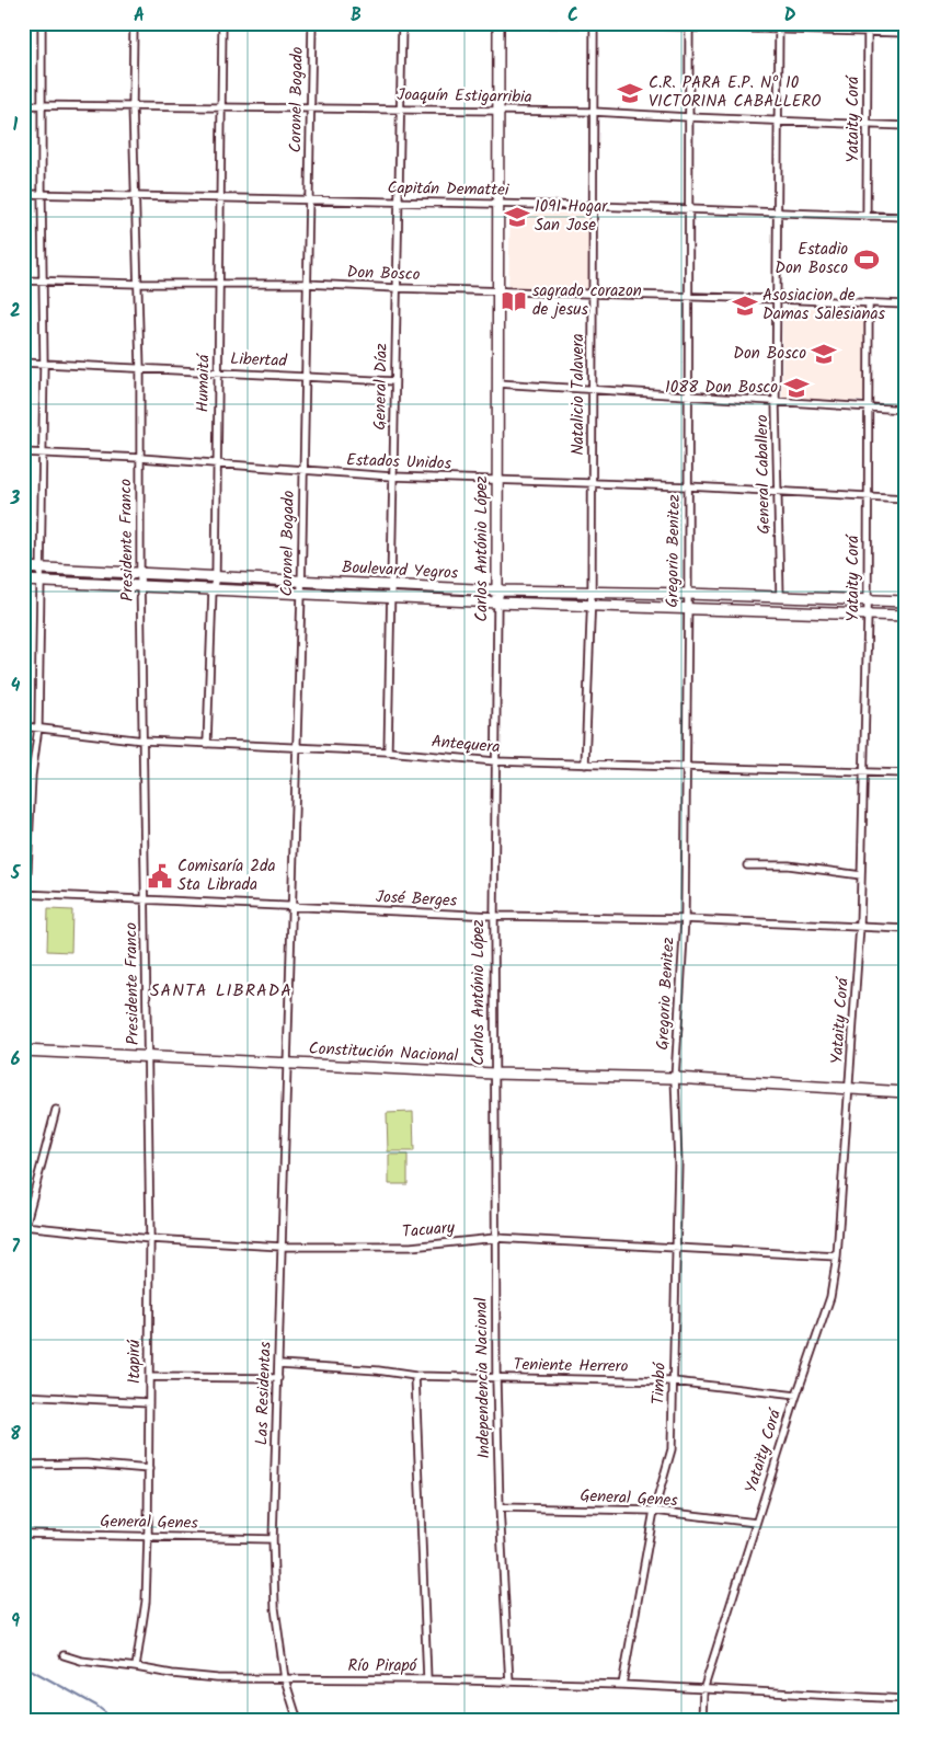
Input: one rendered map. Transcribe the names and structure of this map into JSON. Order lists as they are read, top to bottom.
{
  "streets": {
    "main road": ["Carlos António López", "Boulevard Yegros", "Constitución Nacional"],
    "street": [
      "Joaquín Estigarribia",
      "Coronel Bogado",
      "Yataity Corá",
      "Capitán Demattei",
      "Don Bosco",
      "Libertad",
      "Humaitá",
      "General Díaz",
      "Natalicio Talavera",
      "Estados Unidos",
      "General Caballero",
      "Presidente Franco",
      "Gregorio Benitez",
      "Antequera",
      "José Berges",
      "Tacuary",
      "Itapirú",
      "Teniente Herrero",
      "Independencia Nacional",
      "Timbó",
      "Las Residentas",
      "General Genes",
      "Río Pirapó"
    ]
  },
  "crossings": [
    ["Joaquín Estigarribia", "Coronel Bogado"],
    ["Joaquín Estigarribia", "Yataity Corá"],
    ["Joaquín Estigarribia", "Humaitá"],
    ["Joaquín Estigarribia", "General Díaz"],
    ["Joaquín Estigarribia", "Natalicio Talavera"],
    ["Joaquín Estigarribia", "General Caballero"],
    ["Joaquín Estigarribia", "Presidente Franco"],
    ["Joaquín Estigarribia", "Carlos António López"],
    ["Joaquín Estigarribia", "Gregorio Benitez"],
    ["Coronel Bogado", "Capitán Demattei"],
    ["Coronel Bogado", "Don Bosco"],
    ["Coronel Bogado", "Libertad"],
    ["Coronel Bogado", "Estados Unidos"],
    ["Coronel Bogado", "Boulevard Yegros"],
    ["Coronel Bogado", "Antequera"],
    ["Coronel Bogado", "José Berges"],
    ["Coronel Bogado", "Constitución Nacional"],
    ["Coronel Bogado", "Las Residentas"],
    ["Yataity Corá", "Capitán Demattei"],
    ["Yataity Corá", "Don Bosco"],
    ["Yataity Corá", "Estados Unidos"],
    ["Yataity Corá", "Boulevard Yegros"],
    ["Yataity Corá", "Antequera"],
    ["Yataity Corá", "José Berges"],
    ["Yataity Corá", "Constitución Nacional"],
    ["Yataity Corá", "Tacuary"],
    ["Yataity Corá", "Teniente Herrero"],
    ["Yataity Corá", "General Genes"],
    ["Yataity Corá", "Río Pirapó"],
    ["Capitán Demattei", "Humaitá"],
    ["Capitán Demattei", "General Díaz"],
    ["Capitán Demattei", "Natalicio Talavera"],
    ["Capitán Demattei", "General Caballero"],
    ["Capitán Demattei", "Presidente Franco"],
    ["Capitán Demattei", "Carlos António López"],
    ["Capitán Demattei", "Gregorio Benitez"],
    ["Don Bosco", "Humaitá"],
    ["Don Bosco", "General Díaz"],
    ["Don Bosco", "Natalicio Talavera"],
    ["Don Bosco", "General Caballero"],
    ["Don Bosco", "Presidente Franco"],
    ["Don Bosco", "Carlos António López"],
    ["Don Bosco", "Gregorio Benitez"],
    ["Libertad", "Humaitá"],
    ["Libertad", "General Díaz"],
    ["Libertad", "Presidente Franco"],
    ["Humaitá", "Estados Unidos"],
    ["Humaitá", "Boulevard Yegros"],
    ["Humaitá", "Antequera"],
    ["General Díaz", "Estados Unidos"],
    ["General Díaz", "Boulevard Yegros"],
    ["General Díaz", "Antequera"],
    ["Natalicio Talavera", "Estados Unidos"],
    ["Natalicio Talavera", "Boulevard Yegros"],
    ["Natalicio Talavera", "Antequera"],
    ["Estados Unidos", "General Caballero"],
    ["Estados Unidos", "Presidente Franco"],
    ["Estados Unidos", "Carlos António López"],
    ["Estados Unidos", "Gregorio Benitez"],
    ["General Caballero", "Boulevard Yegros"],
    ["Presidente Franco", "Boulevard Yegros"],
    ["Presidente Franco", "Antequera"],
    ["Presidente Franco", "José Berges"],
    ["Presidente Franco", "Constitución Nacional"],
    ["Presidente Franco", "Itapirú"],
    ["Carlos António López", "Boulevard Yegros"],
    ["Carlos António López", "Antequera"],
    ["Carlos António López", "José Berges"],
    ["Carlos António López", "Constitución Nacional"],
    ["Carlos António López", "Independencia Nacional"],
    ["Gregorio Benitez", "Boulevard Yegros"],
    ["Gregorio Benitez", "Antequera"],
    ["Gregorio Benitez", "José Berges"],
    ["Gregorio Benitez", "Constitución Nacional"],
    ["Gregorio Benitez", "Timbó"],
    ["Constitución Nacional", "Itapirú"],
    ["Constitución Nacional", "Independencia Nacional"],
    ["Constitución Nacional", "Timbó"],
    ["Constitución Nacional", "Las Residentas"],
    ["Tacuary", "Itapirú"],
    ["Tacuary", "Independencia Nacional"],
    ["Tacuary", "Timbó"],
    ["Tacuary", "Las Residentas"],
    ["Itapirú", "General Genes"],
    ["Itapirú", "Río Pirapó"],
    ["Teniente Herrero", "Independencia Nacional"],
    ["Teniente Herrero", "Timbó"],
    ["Teniente Herrero", "Las Residentas"],
    ["Independencia Nacional", "General Genes"],
    ["Independencia Nacional", "Río Pirapó"],
    ["Timbó", "General Genes"],
    ["Timbó", "Río Pirapó"],
    ["Las Residentas", "General Genes"],
    ["Las Residentas", "Río Pirapó"]
  ],
  "districts": ["SANTA LIBRADA"],
  "places": {
    "school or university": [
      "C.R. PARA E.P. Nº 10 VICTORINA CABALLERO",
      "1091 Hogar San Jose",
      "Asosiacion de Damas Salesianas",
      "Don Bosco",
      "1088 Don Bosco"
    ],
    "sports": ["Estadio Don Bosco"],
    "library": ["sagrado corazon de jesus"],
    "public building": ["Comisaría 2da Sta Librada"]
  },
  "grid": {
    "columns": [
      "A",
      "B",
      "C",
      "D"
    ],
    "rows": [
      "1",
      "2",
      "3",
      "4",
      "5",
      "6",
      "7",
      "8",
      "9"
    ]
  }
}
